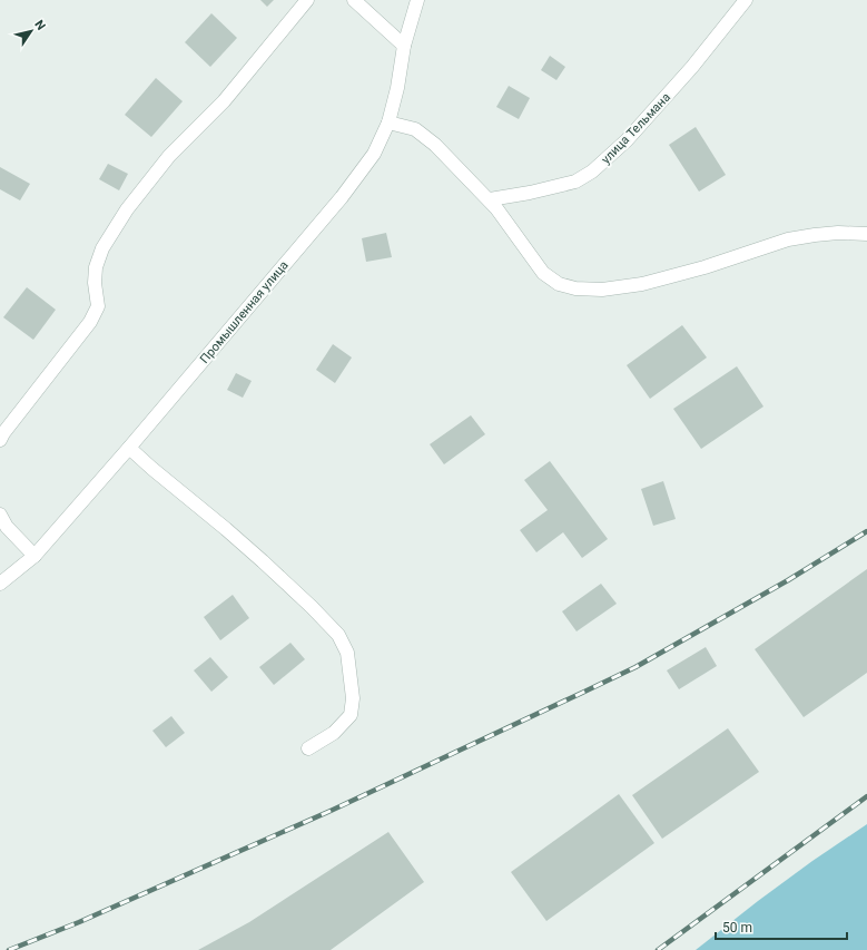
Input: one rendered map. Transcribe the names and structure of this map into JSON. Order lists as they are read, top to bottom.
{
  "streets": {
    "street": ["улица Тельмана", "Промышленная улица"]
  },
  "scale_bar": "50 m",
  "north": "top right"
}
